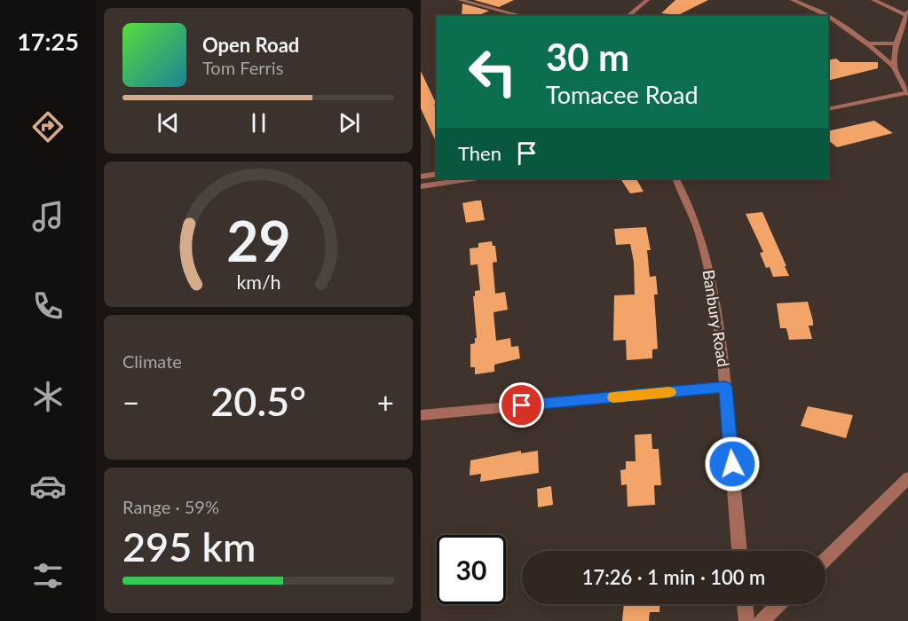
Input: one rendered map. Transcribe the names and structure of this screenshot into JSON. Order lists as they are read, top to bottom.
{
  "streets": {
    "street": ["Banbury Road"]
  },
  "page": {
    "tabs": "17:25",
    "turn": ["30 m", "Tomacee Road"],
    "song": ["Open Road", "Tom Ferris"],
    "then": "Then",
    "tile": [
      "Climate",
      ["Range · 59%", "295 km"]
    ],
    "heat": ["−", "20.5°", "+"],
    "limit": "30",
    "trip": "17:26 · 1 min · 100 m",
    "gauge": ["29", "km/h"]
  }
}
